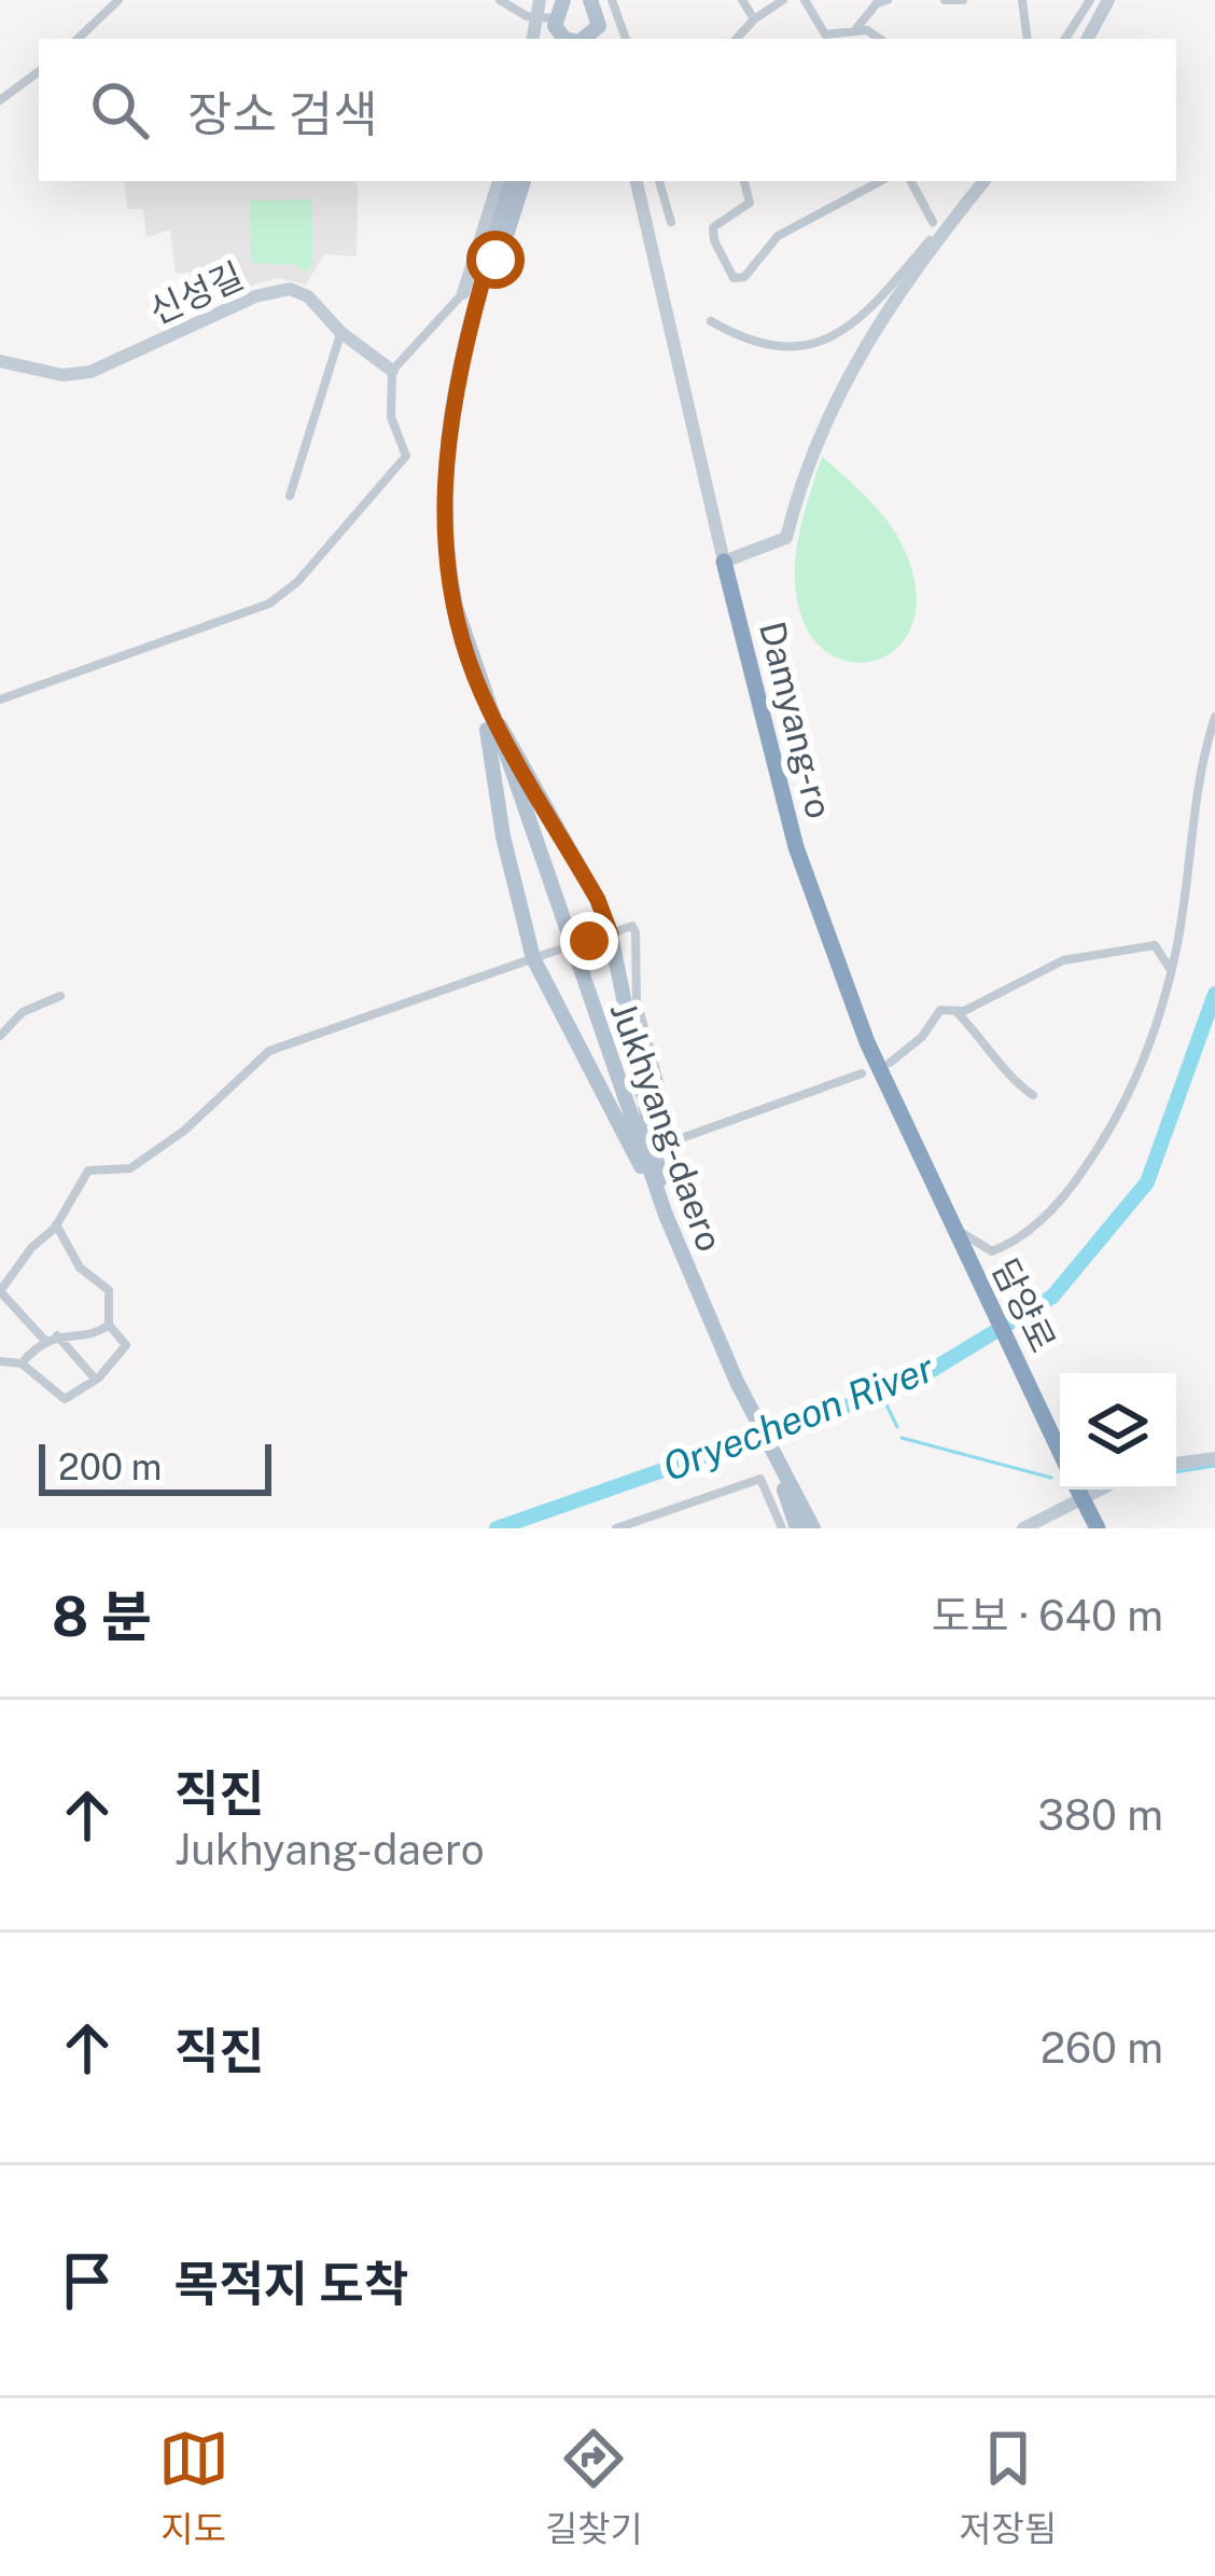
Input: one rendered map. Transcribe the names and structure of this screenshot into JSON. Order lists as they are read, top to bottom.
{
  "streets": {
    "highway": ["Damyang-ro", "담양로"],
    "main road": ["신성길", "Jukhyang-daero"]
  },
  "crossings": [
    ["Damyang-ro", "담양로"]
  ],
  "water": ["Oryecheon River"],
  "scale_bar": "200 m",
  "page": {
    "search": "장소 검색",
    "scale": "200 m",
    "heading": ["8 분", "도보 · 640 m"],
    "list": [
      ["직진", "Jukhyang-daero", "380 m"],
      ["직진", "260 m"],
      "목적지 도착"
    ],
    "nav": ["지도", "길찾기", "저장됨"]
  }
}
